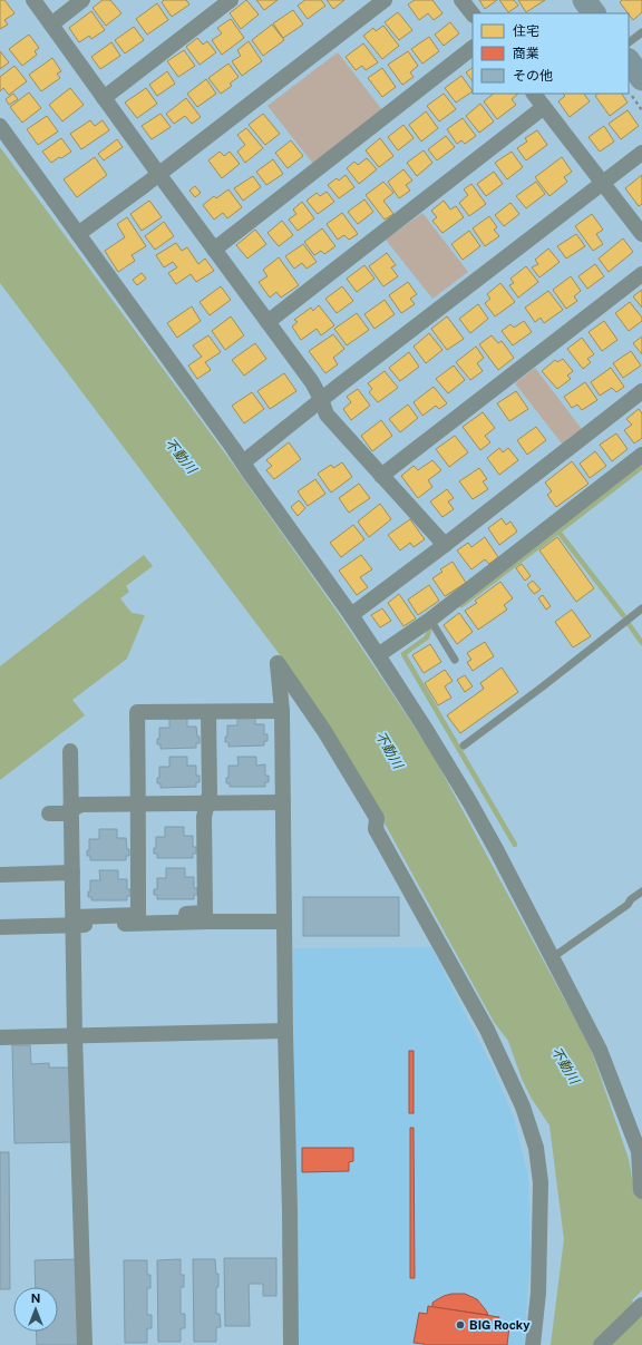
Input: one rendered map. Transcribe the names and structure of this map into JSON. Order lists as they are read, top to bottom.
{
  "water": ["不動川"],
  "places": ["BIG Rocky"],
  "legend": ["住宅", "商業", "その他"],
  "north": "top"
}
